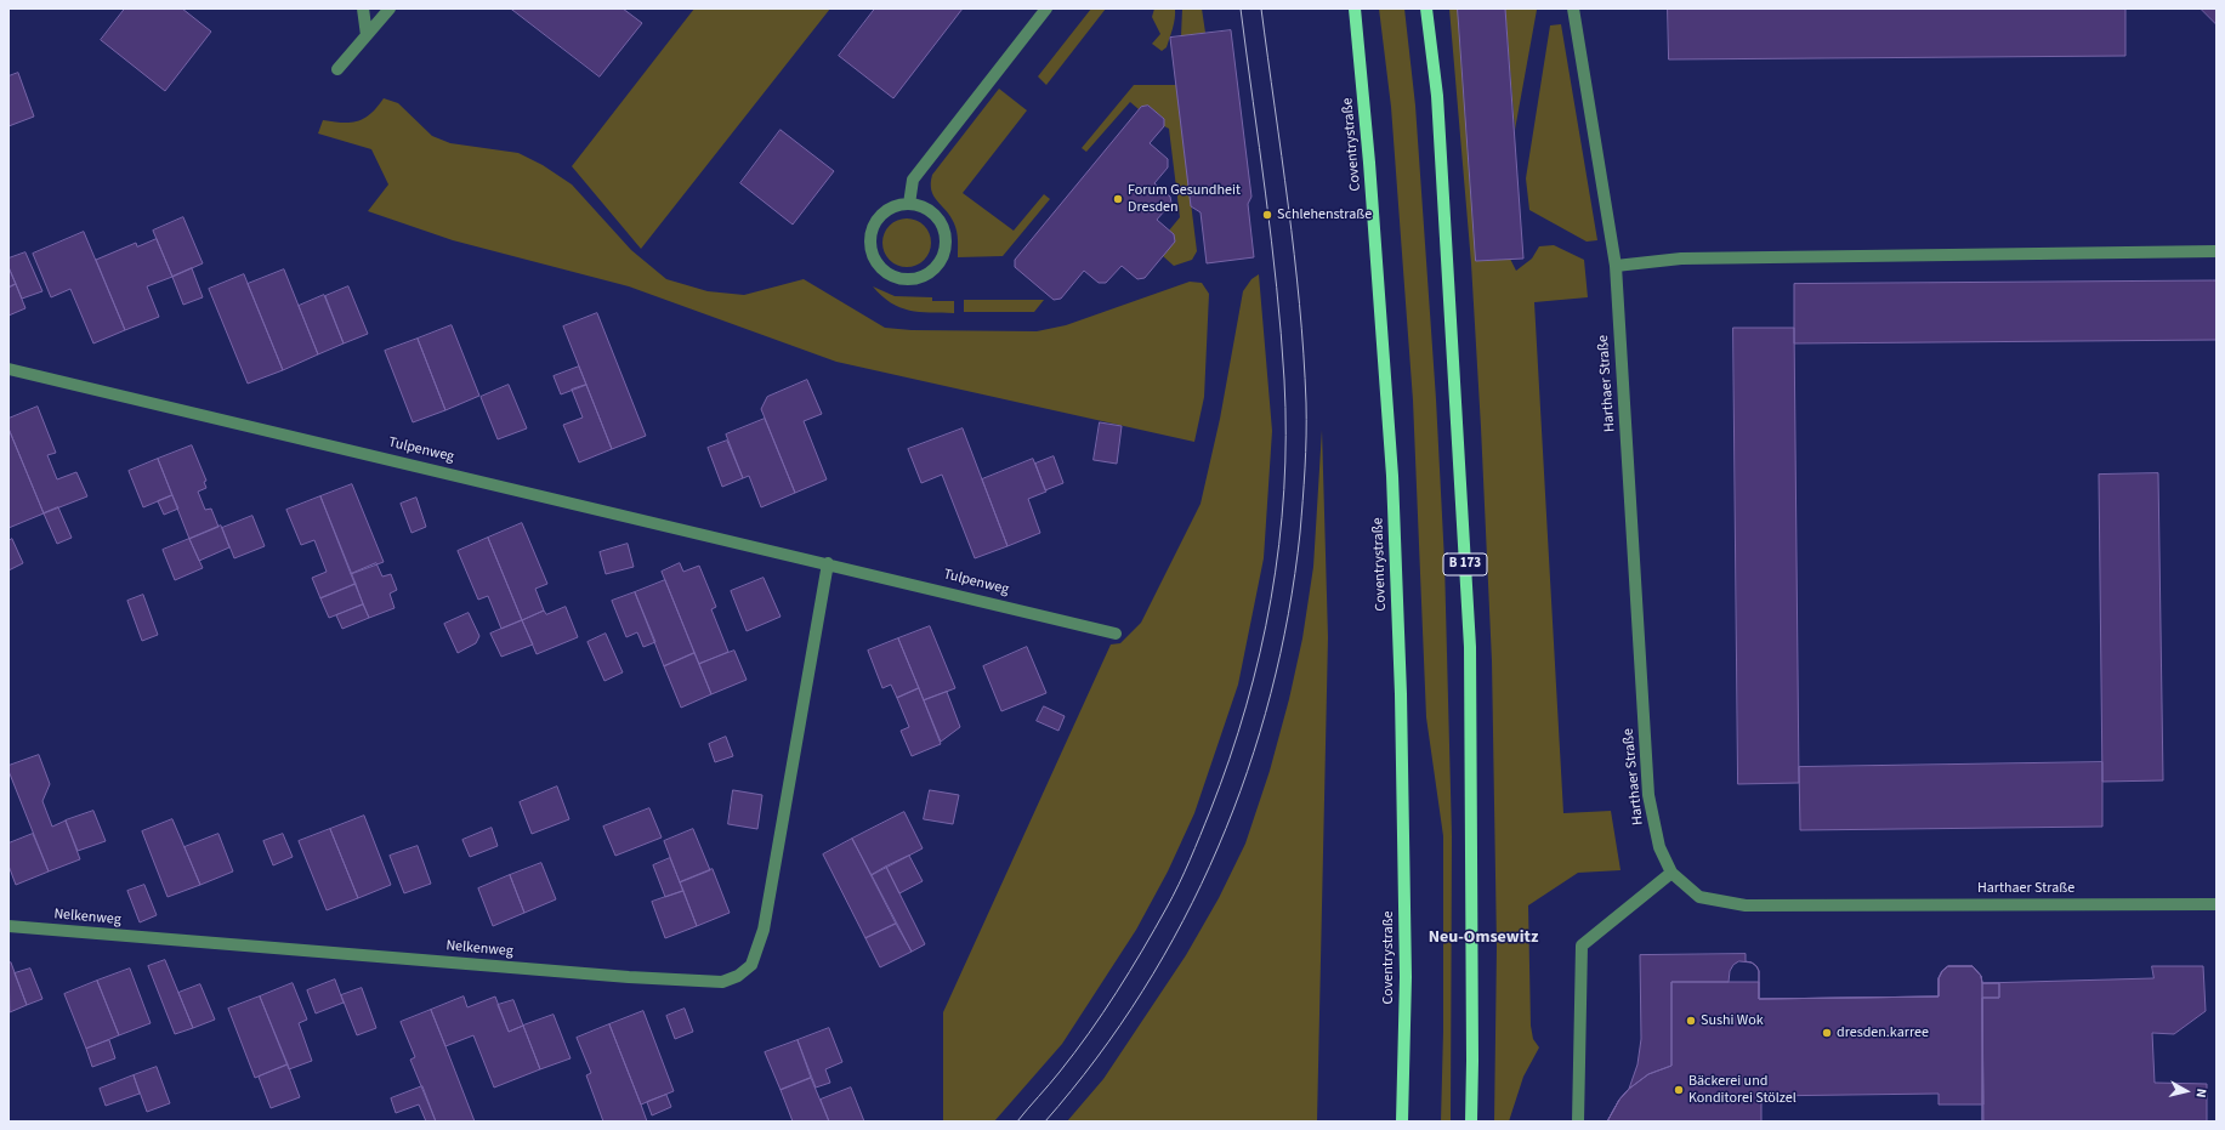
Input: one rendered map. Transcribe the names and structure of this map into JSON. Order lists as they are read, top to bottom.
{
  "streets": {
    "main road": ["Coventrystraße", "B 173"],
    "street": ["Harthaer Straße", "Tulpenweg", "Nelkenweg"]
  },
  "crossings": [
    ["Tulpenweg", "Nelkenweg"]
  ],
  "districts": ["Neu-Omsewitz"],
  "places": [
    "Forum Gesundheit Dresden",
    "Schlehenstraße",
    "Sushi Wok",
    "dresden.karree",
    "Bäckerei und Konditorei Stölzel"
  ],
  "north": "right"
}
